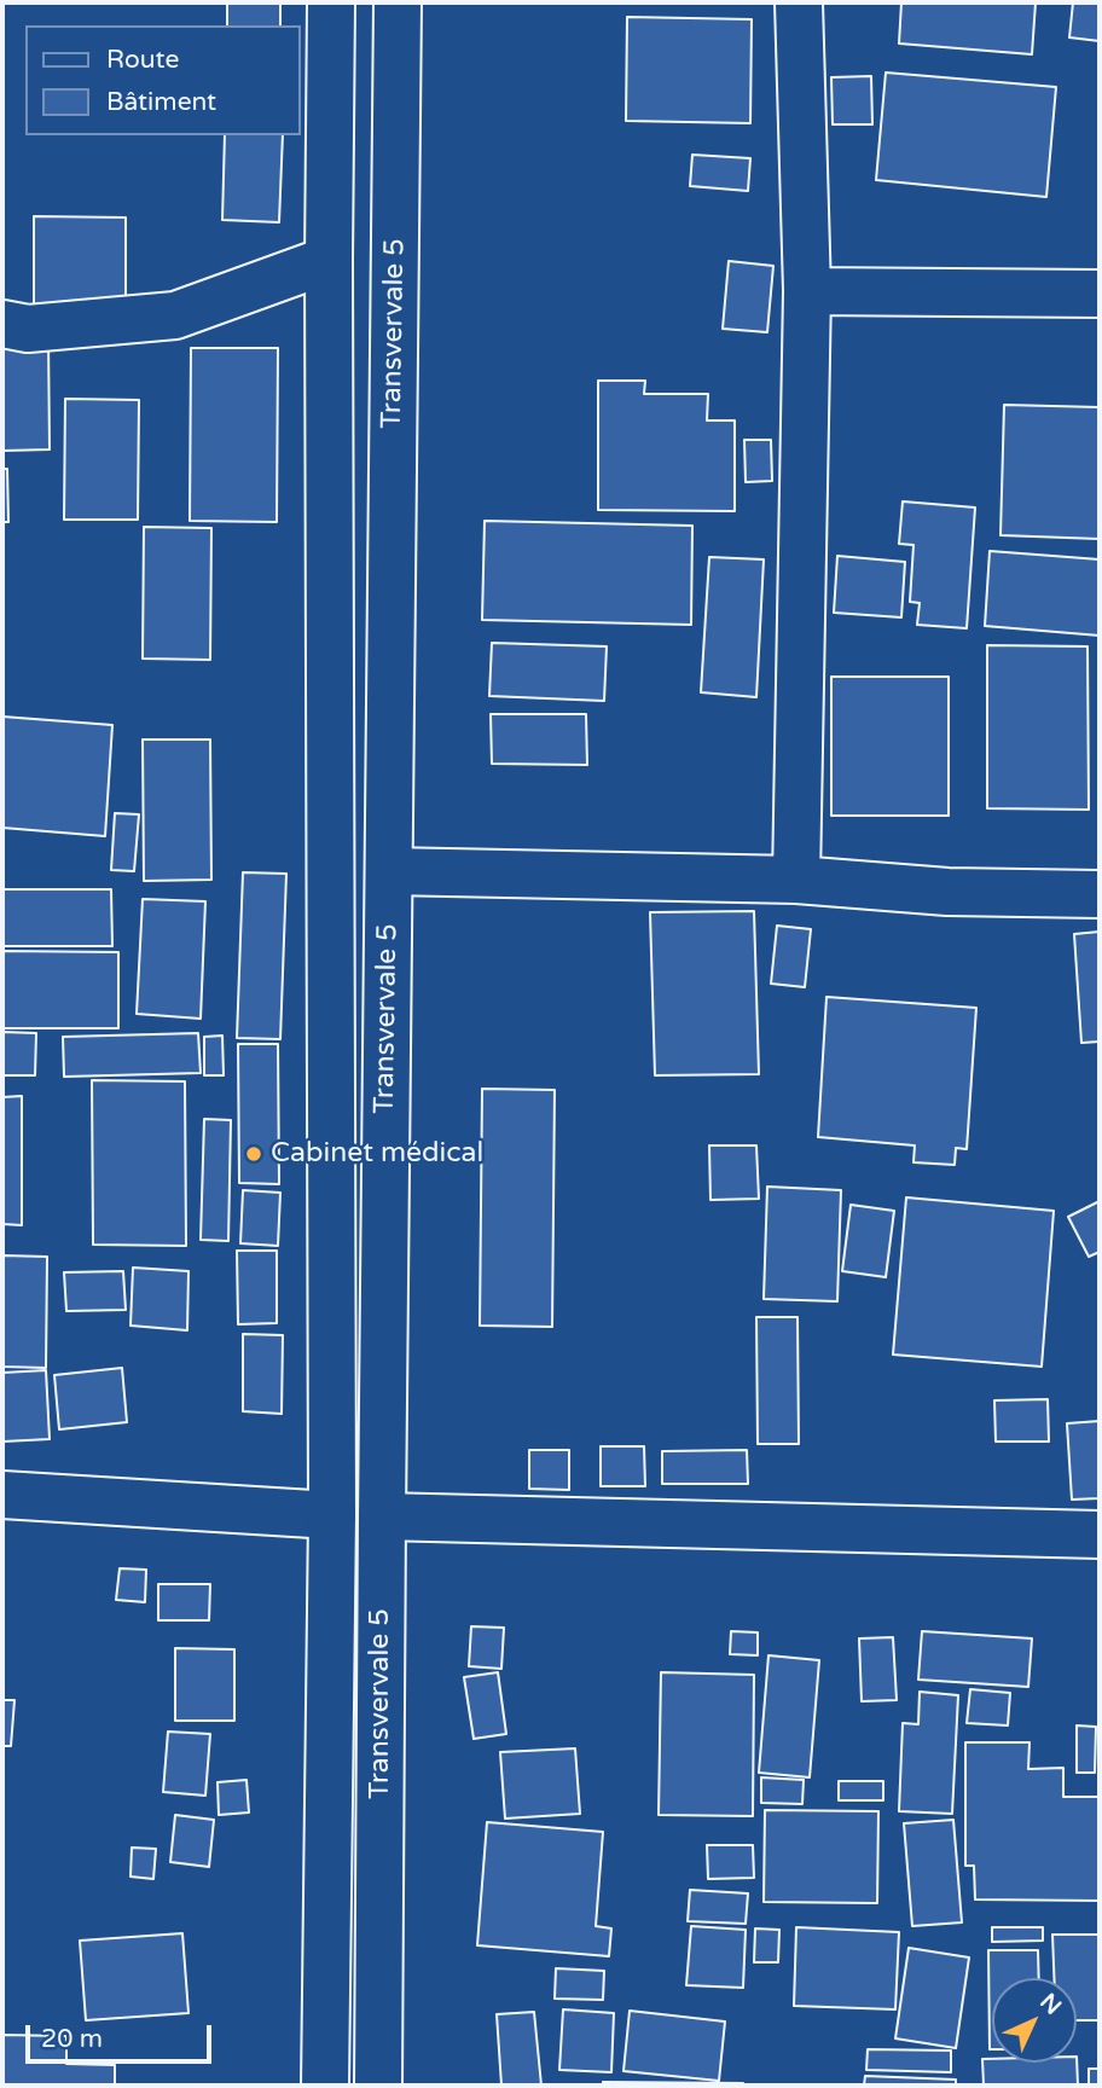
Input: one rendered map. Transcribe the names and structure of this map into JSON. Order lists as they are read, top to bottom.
{
  "streets": {
    "main road": ["Transvervale 5"]
  },
  "places": ["Cabinet médical"],
  "legend": ["Route", "Bâtiment"],
  "scale_bar": "20 m",
  "north": "top right"
}
